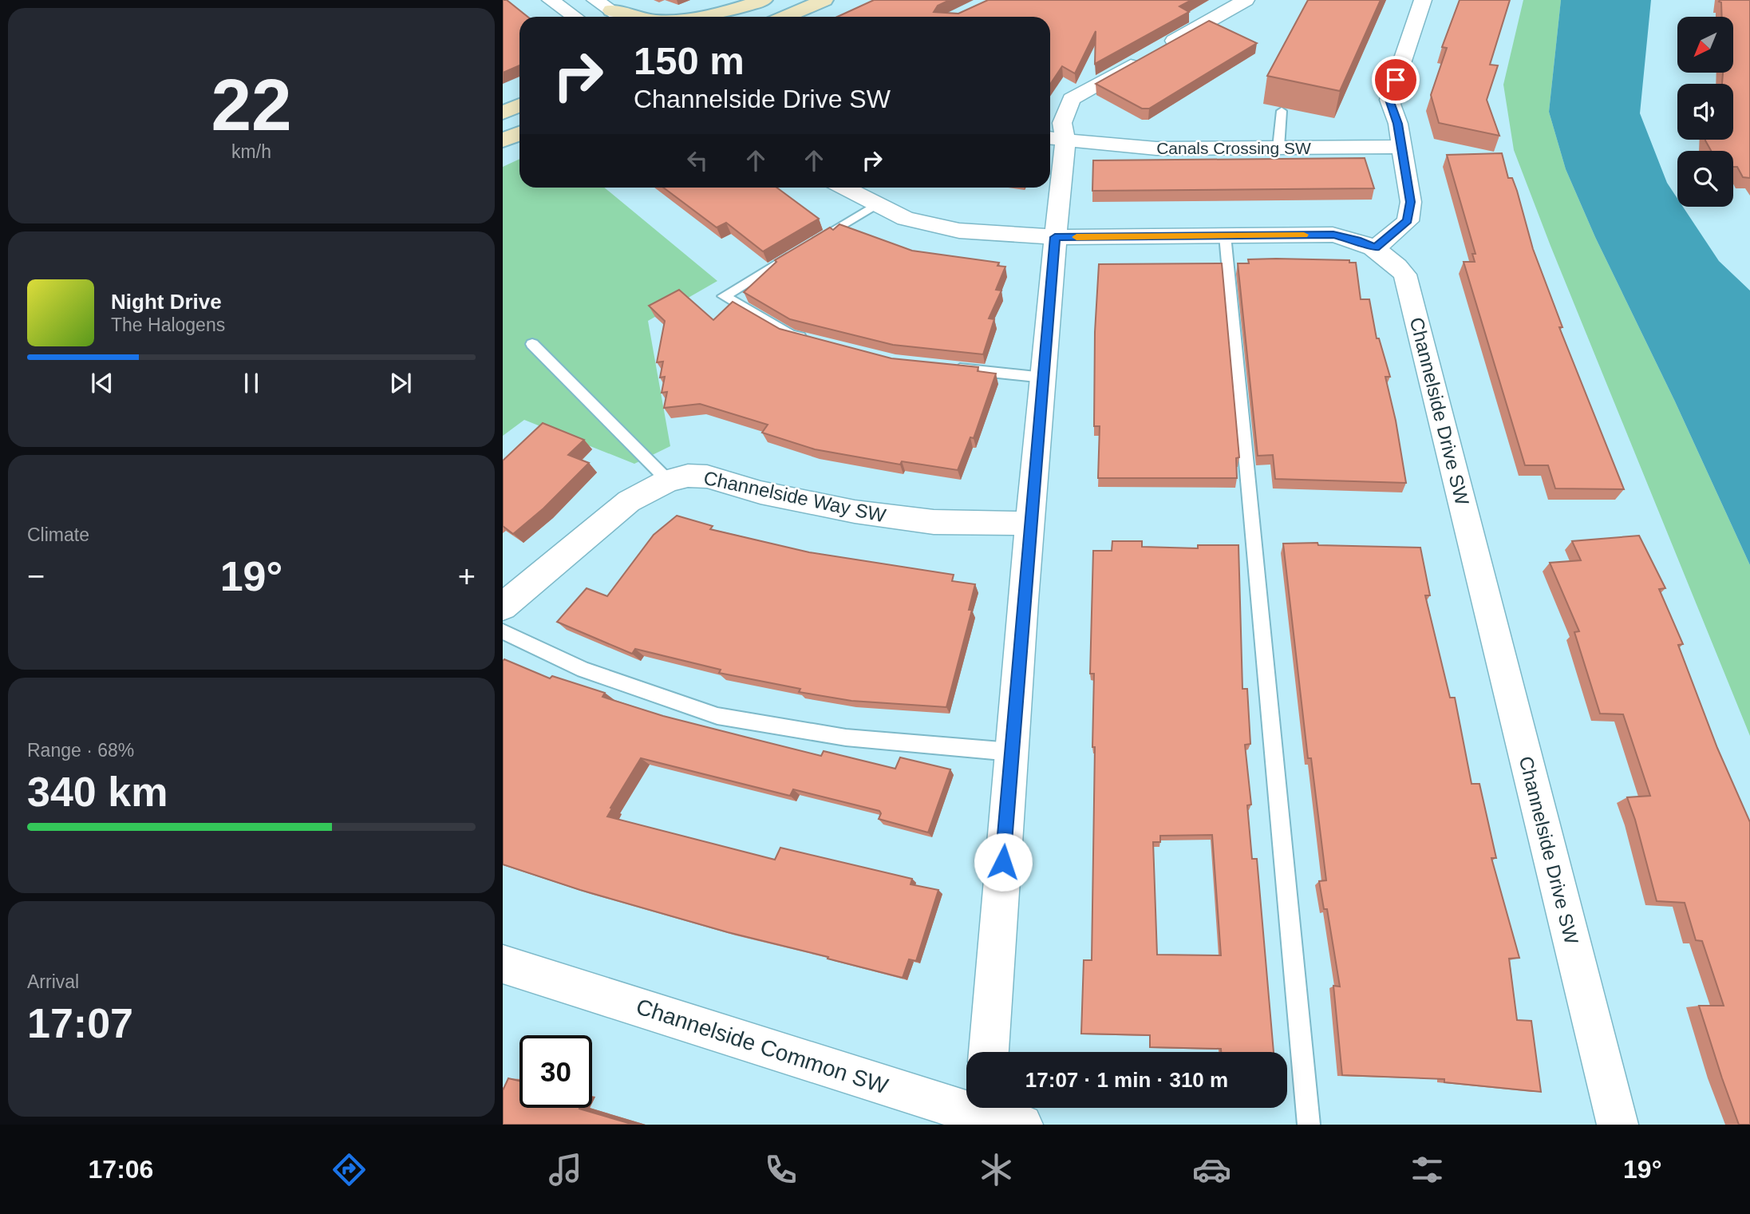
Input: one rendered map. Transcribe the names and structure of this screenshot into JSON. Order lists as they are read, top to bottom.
{
  "streets": {
    "street": [
      "Canals Crossing SW",
      "Channelside Drive SW",
      "Channelside Way SW",
      "Channelside Common SW"
    ]
  },
  "north": "bottom left",
  "page": {
    "tile": [
      ["22", "km/h"],
      "Climate",
      ["Range · 68%", "340 km"],
      ["Arrival", "17:07"]
    ],
    "turn": ["150 m", "Channelside Drive SW"],
    "song": ["Night Drive", "The Halogens"],
    "heat": ["−", "19°", "+"],
    "limit": "30",
    "trip": "17:07 · 1 min · 310 m",
    "tabs": ["17:06", "19°"]
  }
}
